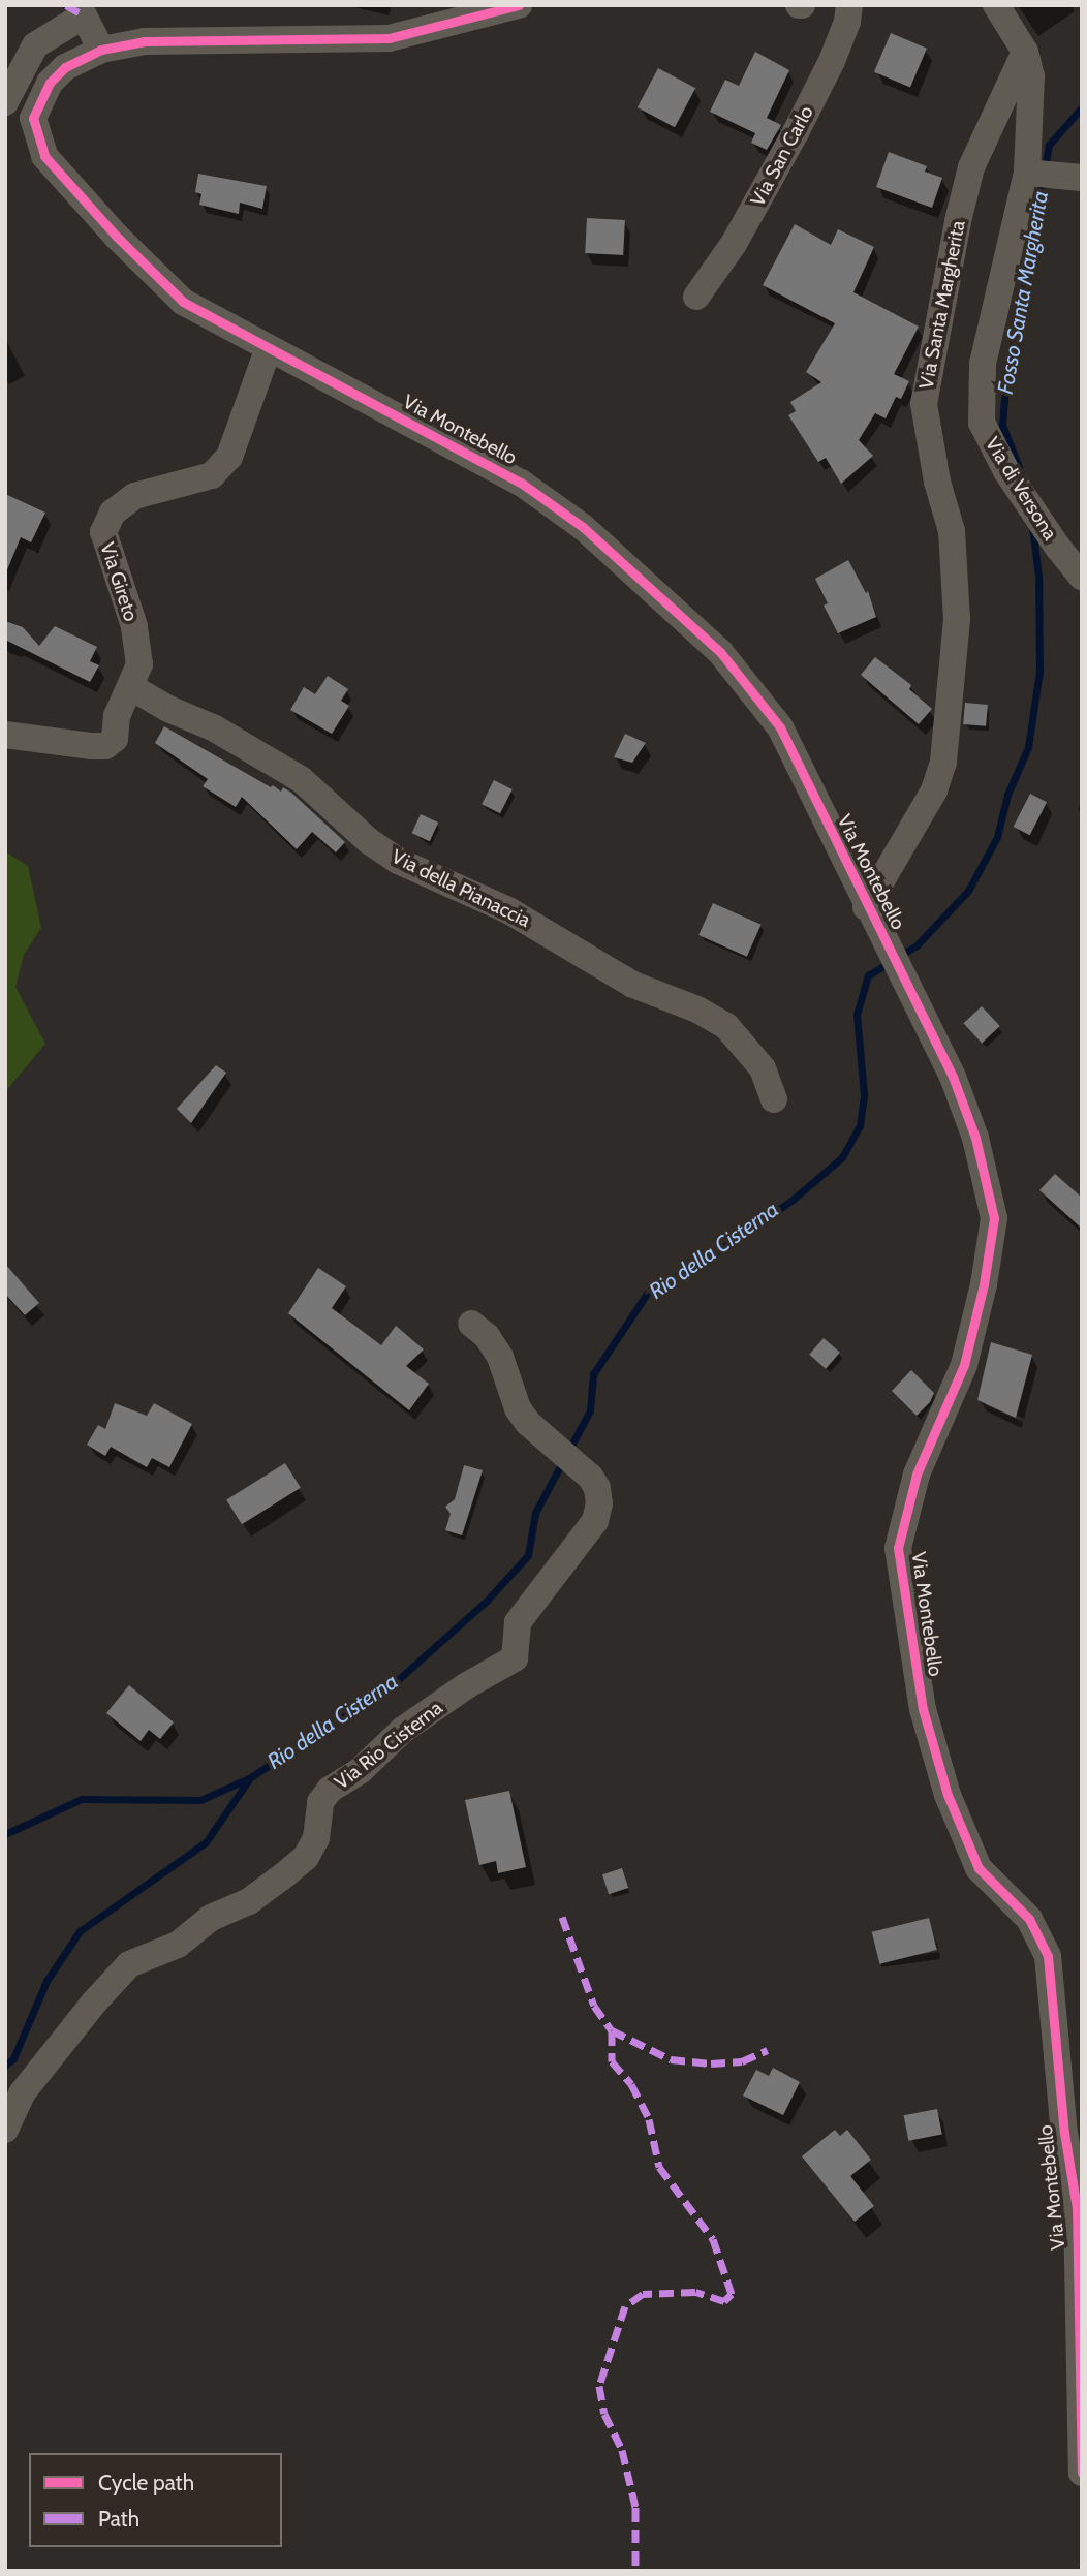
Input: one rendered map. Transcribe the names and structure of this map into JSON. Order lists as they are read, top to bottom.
{
  "streets": {
    "street": [
      "Via San Carlo",
      "Via Santa Margherita",
      "Via Montebello",
      "Via di Versona",
      "Via Gireto",
      "Via della Pianaccia",
      "Via Rio Cisterna"
    ]
  },
  "crossings": [
    ["Via Santa Margherita", "Via Montebello"],
    ["Via Santa Margherita", "Via di Versona"],
    ["Via Montebello", "Via Gireto"],
    ["Via Gireto", "Via della Pianaccia"]
  ],
  "water": ["Fosso Santa Margherita", "Rio della Cisterna"],
  "legend": ["Cycle path", "Path"]
}
